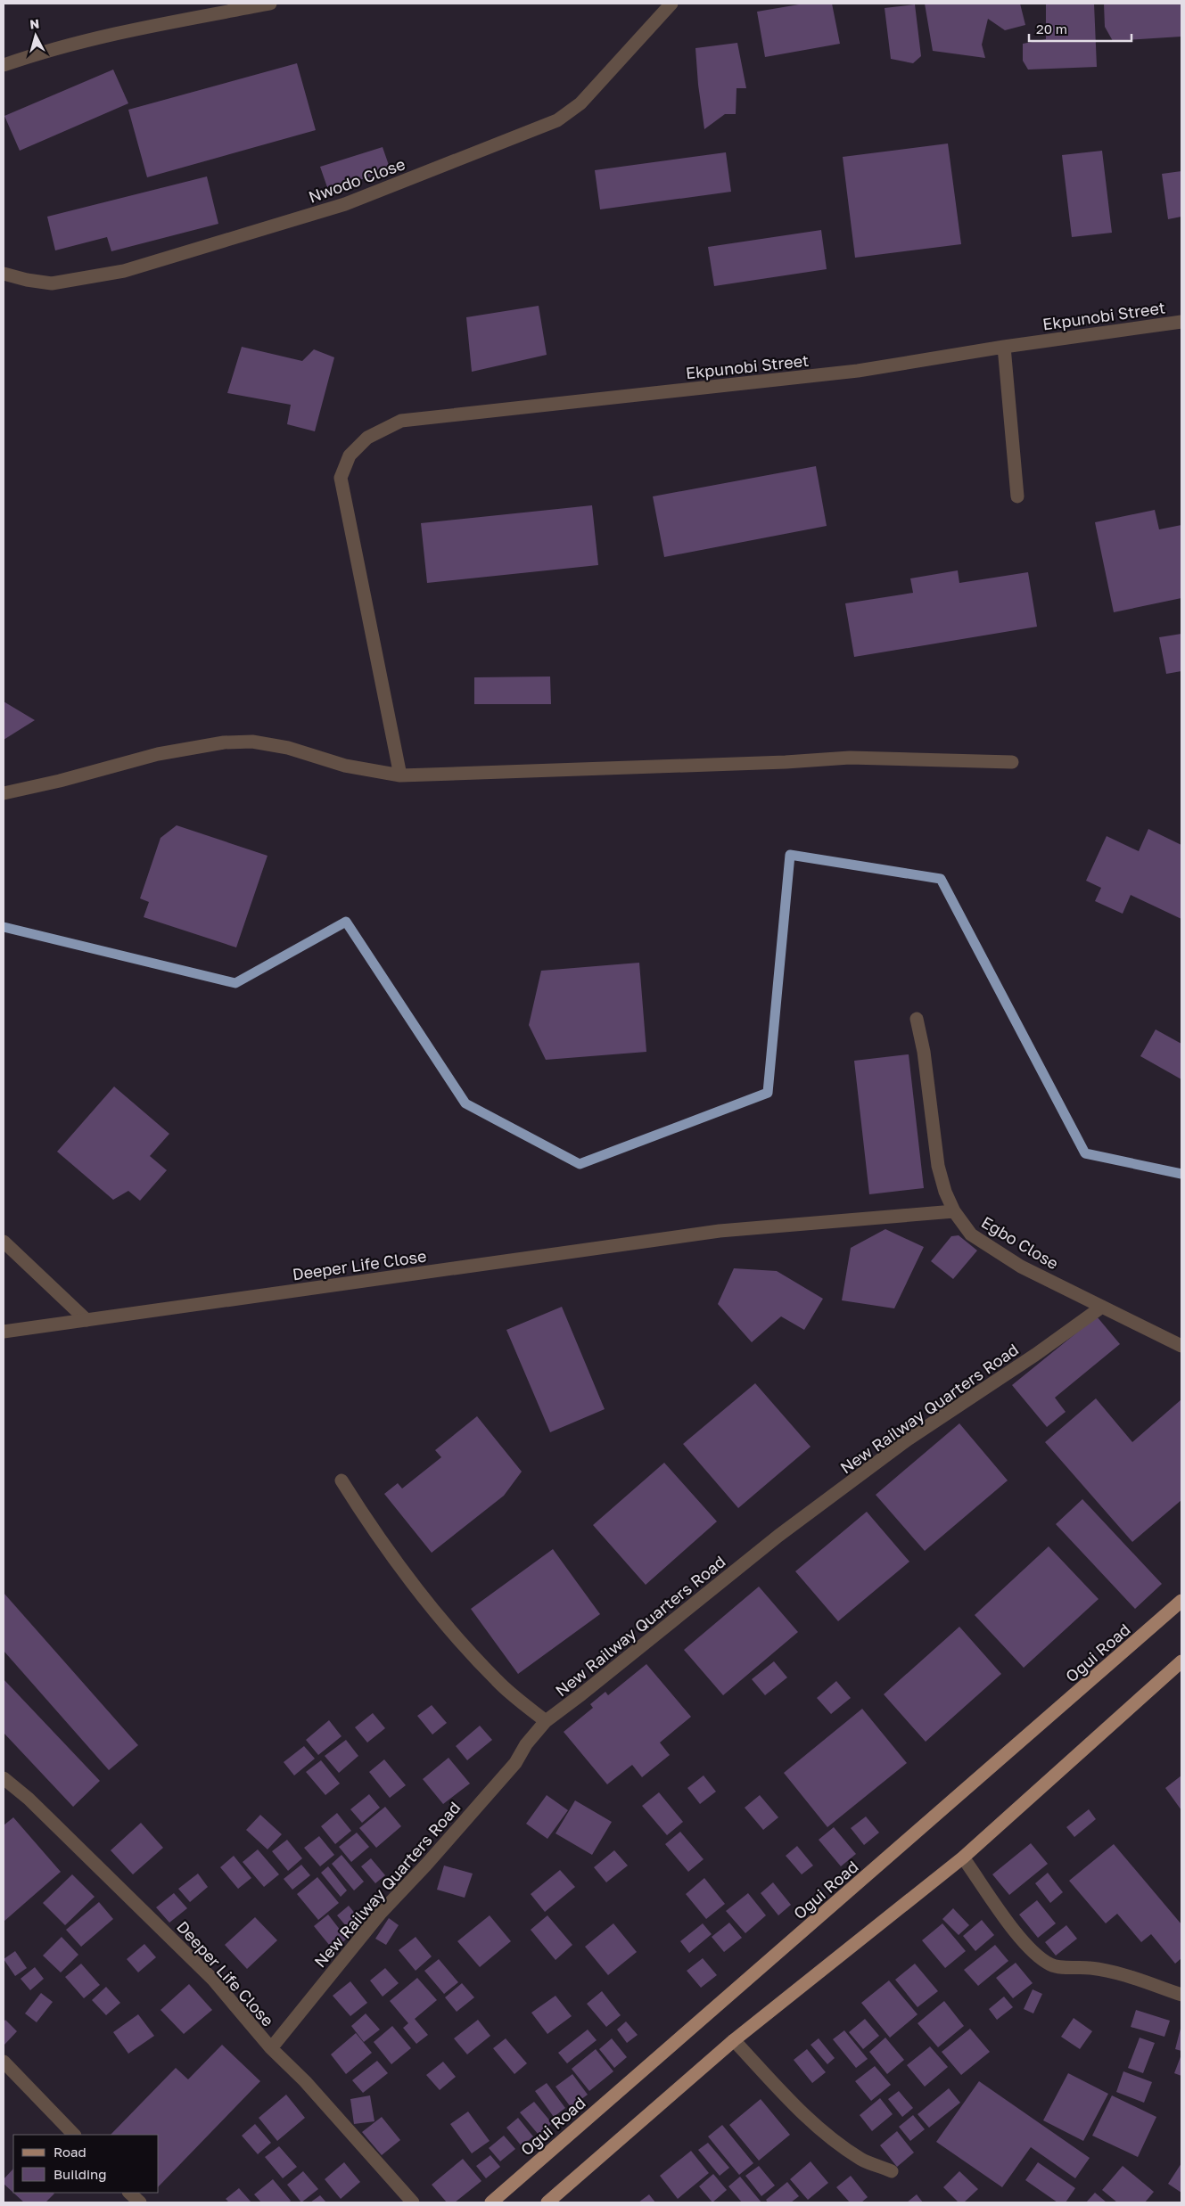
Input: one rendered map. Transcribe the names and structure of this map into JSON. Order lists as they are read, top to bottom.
{
  "streets": {
    "main road": ["Ogui Road"],
    "street": [
      "Nwodo Close",
      "Ekpunobi Street",
      "Egbo Close",
      "Deeper Life Close",
      "New Railway Quarters Road"
    ]
  },
  "crossings": [
    ["Egbo Close", "Deeper Life Close"],
    ["Egbo Close", "New Railway Quarters Road"],
    ["Deeper Life Close", "New Railway Quarters Road"]
  ],
  "legend": ["Road", "Building"],
  "scale_bar": "20 m",
  "north": "top"
}
